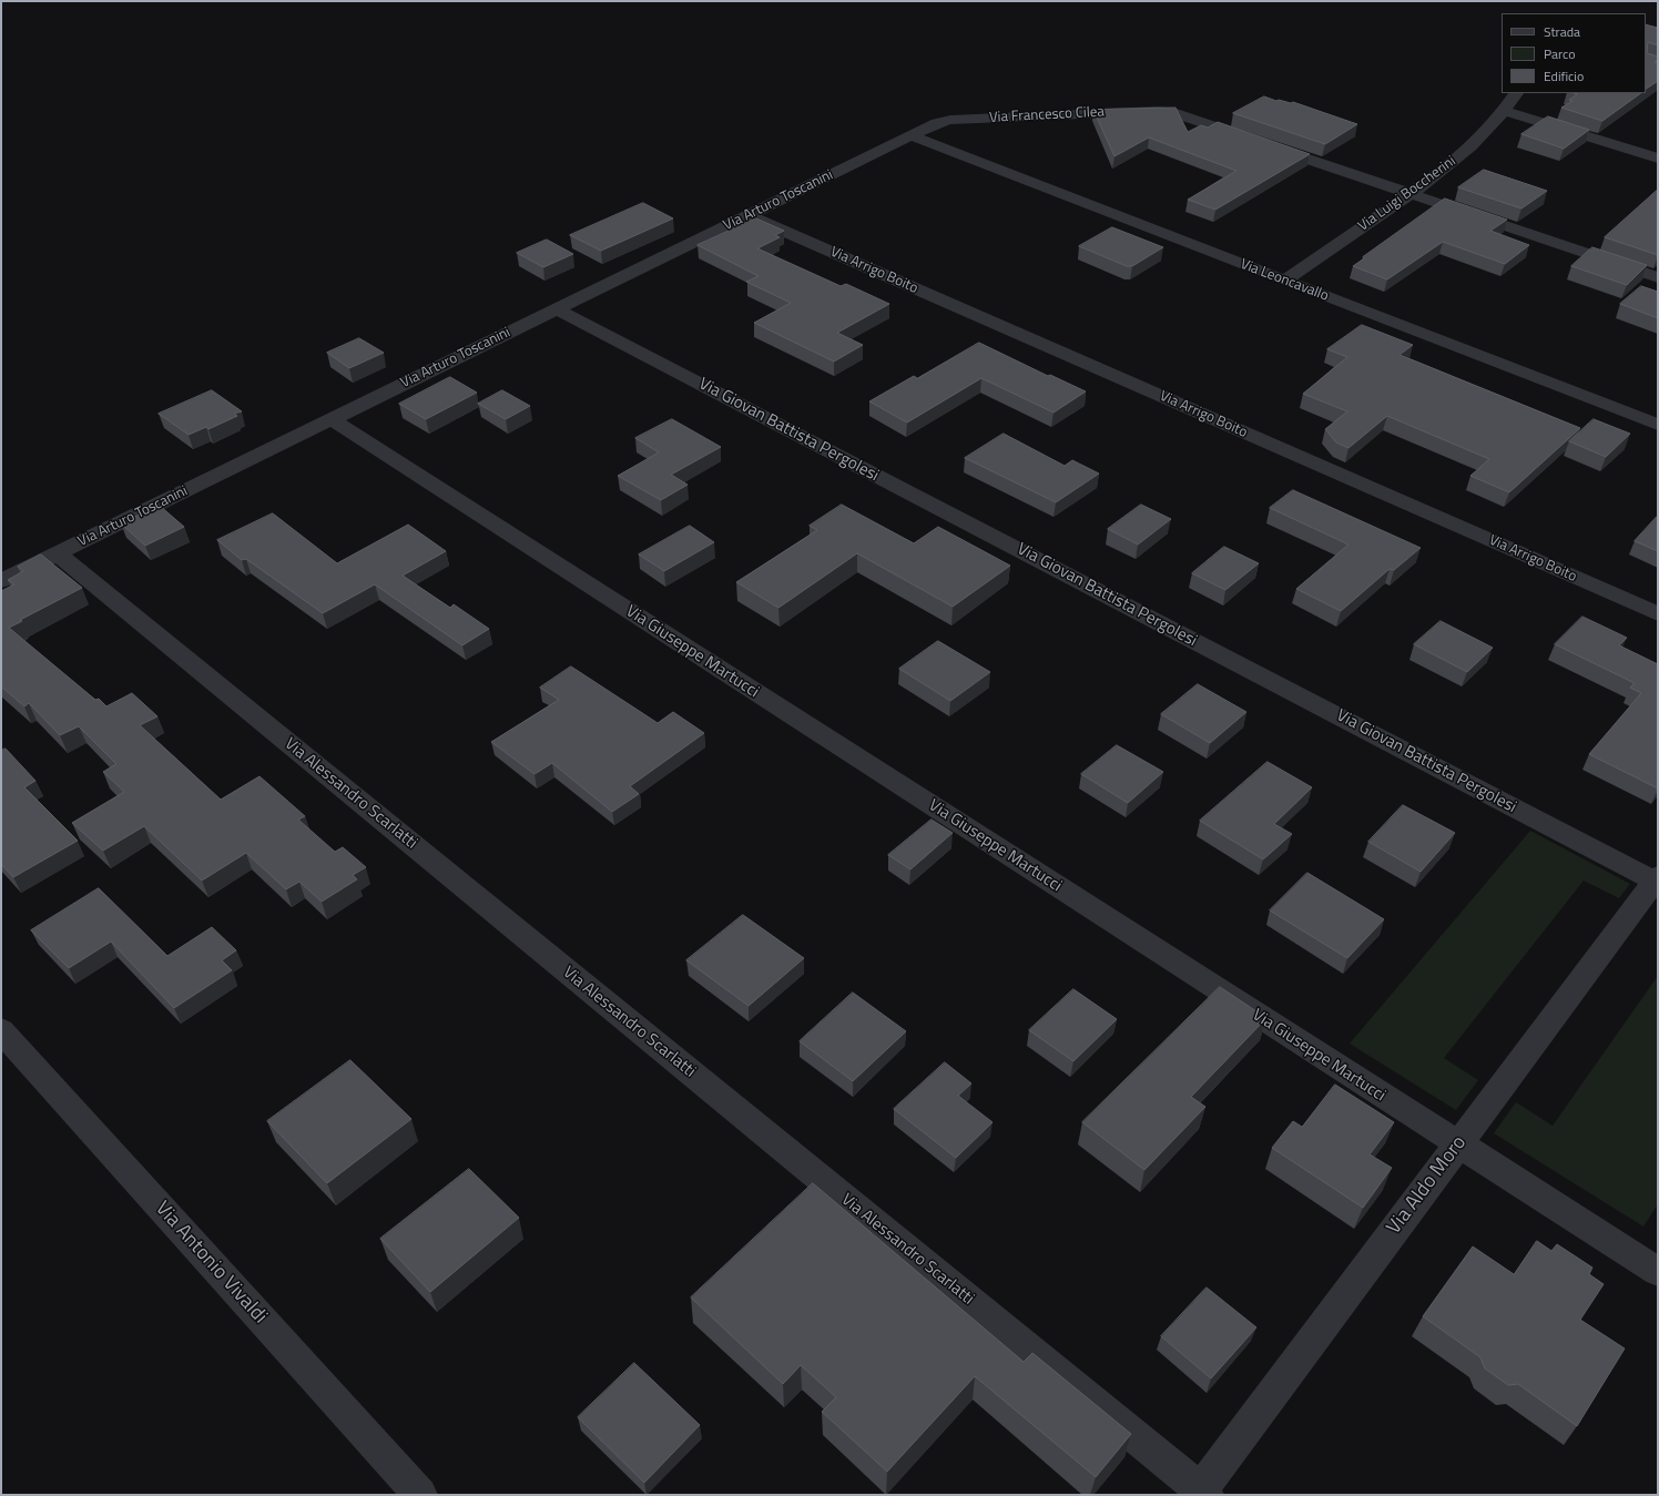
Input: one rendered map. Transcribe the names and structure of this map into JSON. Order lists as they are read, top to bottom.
{
  "streets": {
    "street": [
      "Via Francesco Cilea",
      "Via Luigi Boccherini",
      "Via Arturo Toscanini",
      "Via Arrigo Boito",
      "Via Leoncavallo",
      "Via Giovan Battista Pergolesi",
      "Via Giuseppe Martucci",
      "Via Alessandro Scarlatti",
      "Via Aldo Moro",
      "Via Antonio Vivaldi"
    ]
  },
  "crossings": [
    ["Via Francesco Cilea", "Via Luigi Boccherini"],
    ["Via Francesco Cilea", "Via Arturo Toscanini"],
    ["Via Francesco Cilea", "Via Leoncavallo"],
    ["Via Luigi Boccherini", "Via Leoncavallo"],
    ["Via Arturo Toscanini", "Via Arrigo Boito"],
    ["Via Arturo Toscanini", "Via Leoncavallo"],
    ["Via Arturo Toscanini", "Via Giovan Battista Pergolesi"],
    ["Via Arturo Toscanini", "Via Giuseppe Martucci"],
    ["Via Arturo Toscanini", "Via Alessandro Scarlatti"],
    ["Via Giovan Battista Pergolesi", "Via Aldo Moro"],
    ["Via Giuseppe Martucci", "Via Aldo Moro"],
    ["Via Alessandro Scarlatti", "Via Aldo Moro"]
  ],
  "legend": ["Strada", "Parco", "Edificio"]
}
